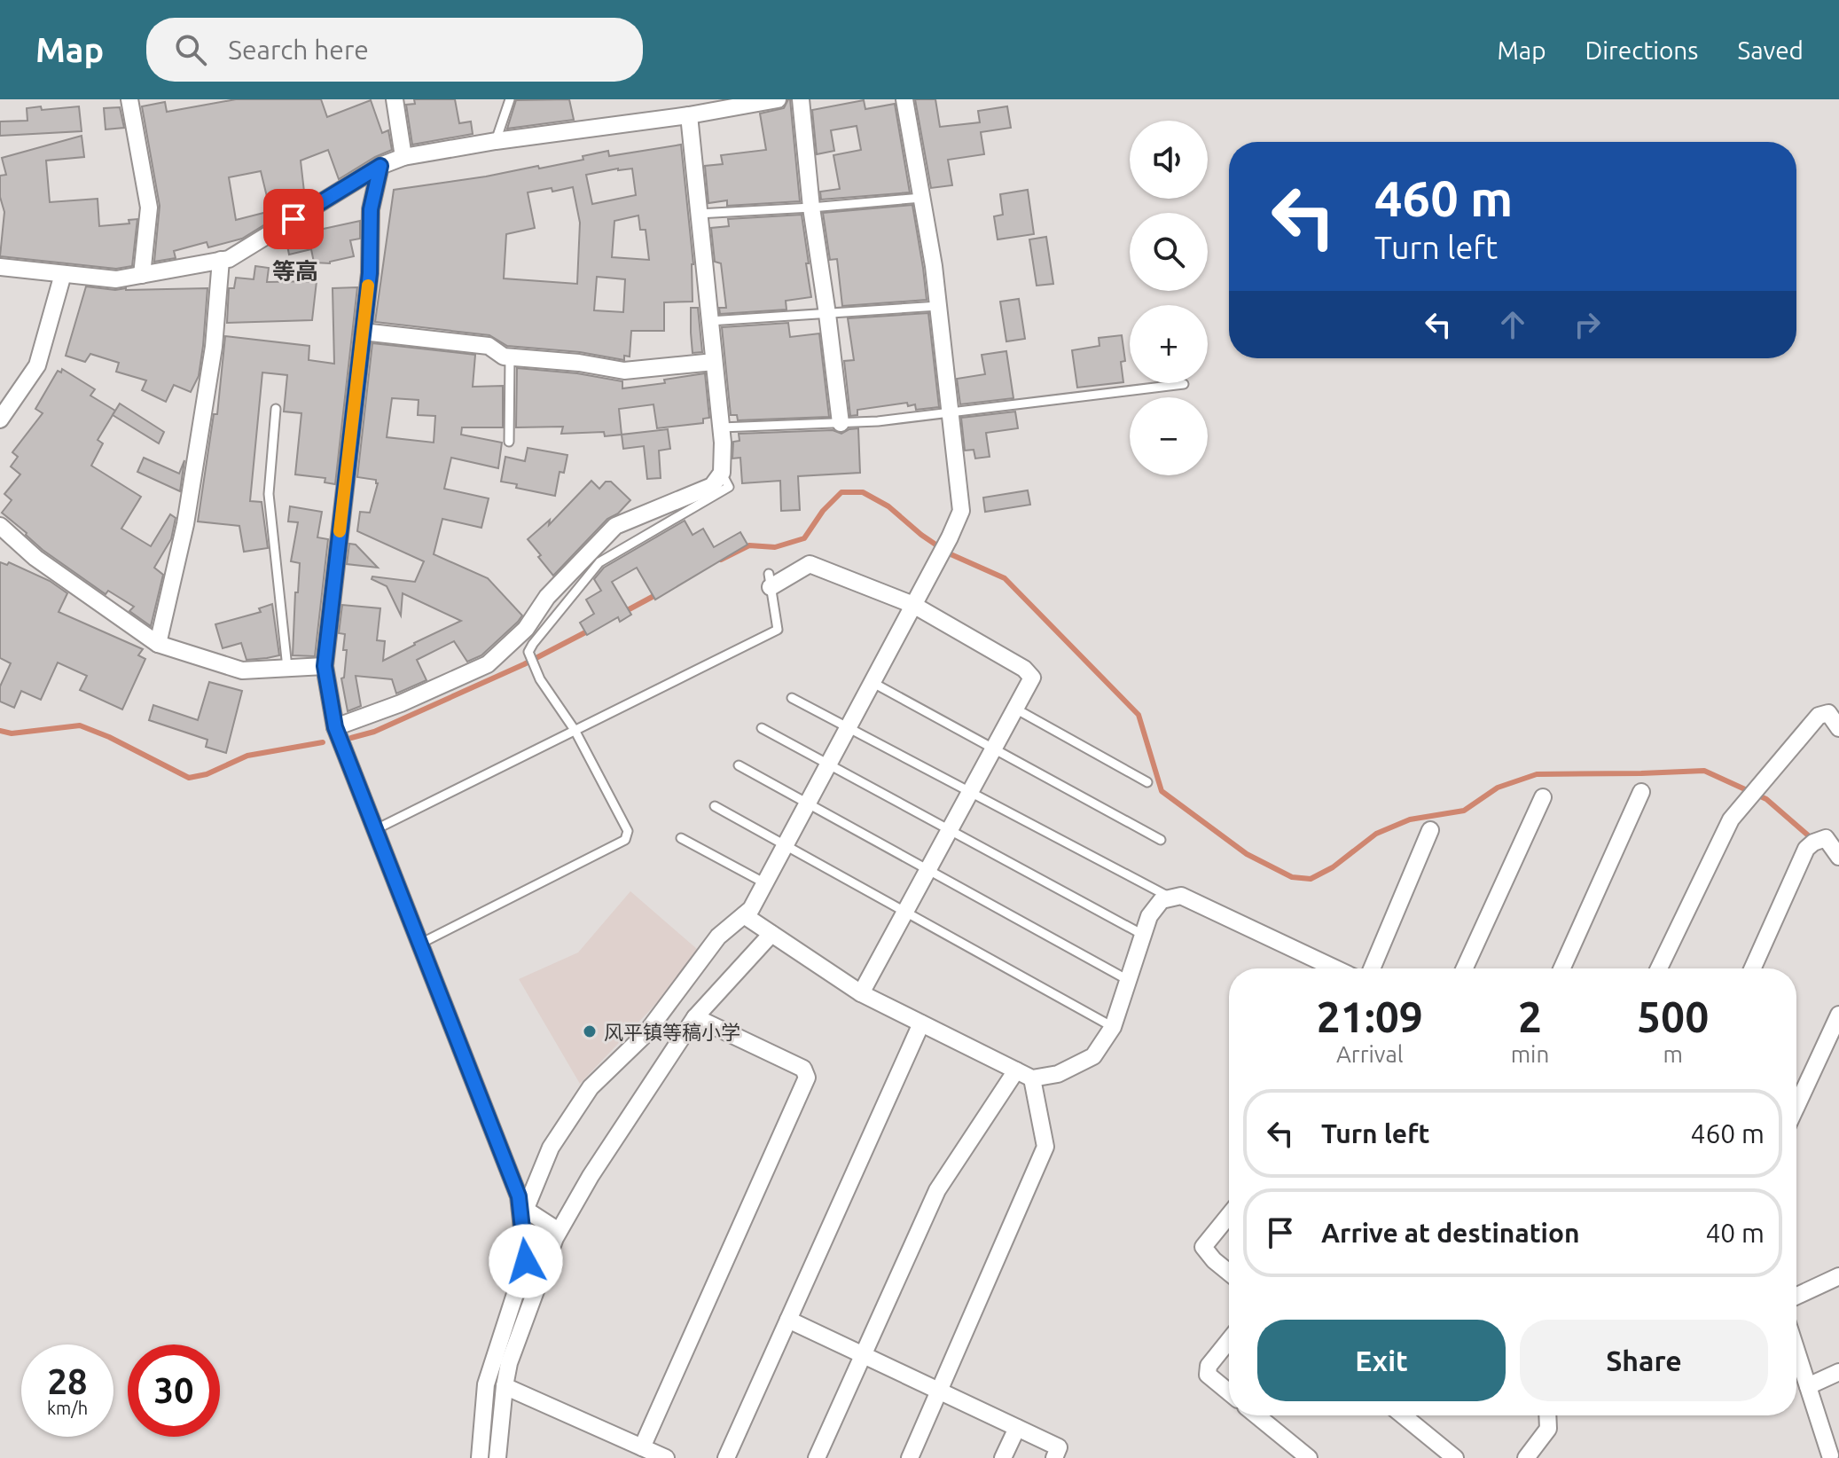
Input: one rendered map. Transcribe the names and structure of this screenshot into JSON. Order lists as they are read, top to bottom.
{
  "districts": ["等高"],
  "places": ["风平镇等稿小学"],
  "page": {
    "header": "Map",
    "search": "Search here",
    "nav": ["Map", "Directions", "Saved"],
    "map_buttons": ["+", "−"],
    "turn": ["460 m", "Turn left"],
    "eta": [
      "21:09",
      "Arrival",
      "2",
      "min",
      "500",
      "m"
    ],
    "list": [
      {
        "name": "Turn left",
        "value": "460 m"
      },
      {
        "name": "Arrive at destination",
        "value": "40 m"
      }
    ],
    "buttons": ["Exit", "Share"],
    "speed": "28 km/h",
    "limit": "30"
  }
}
